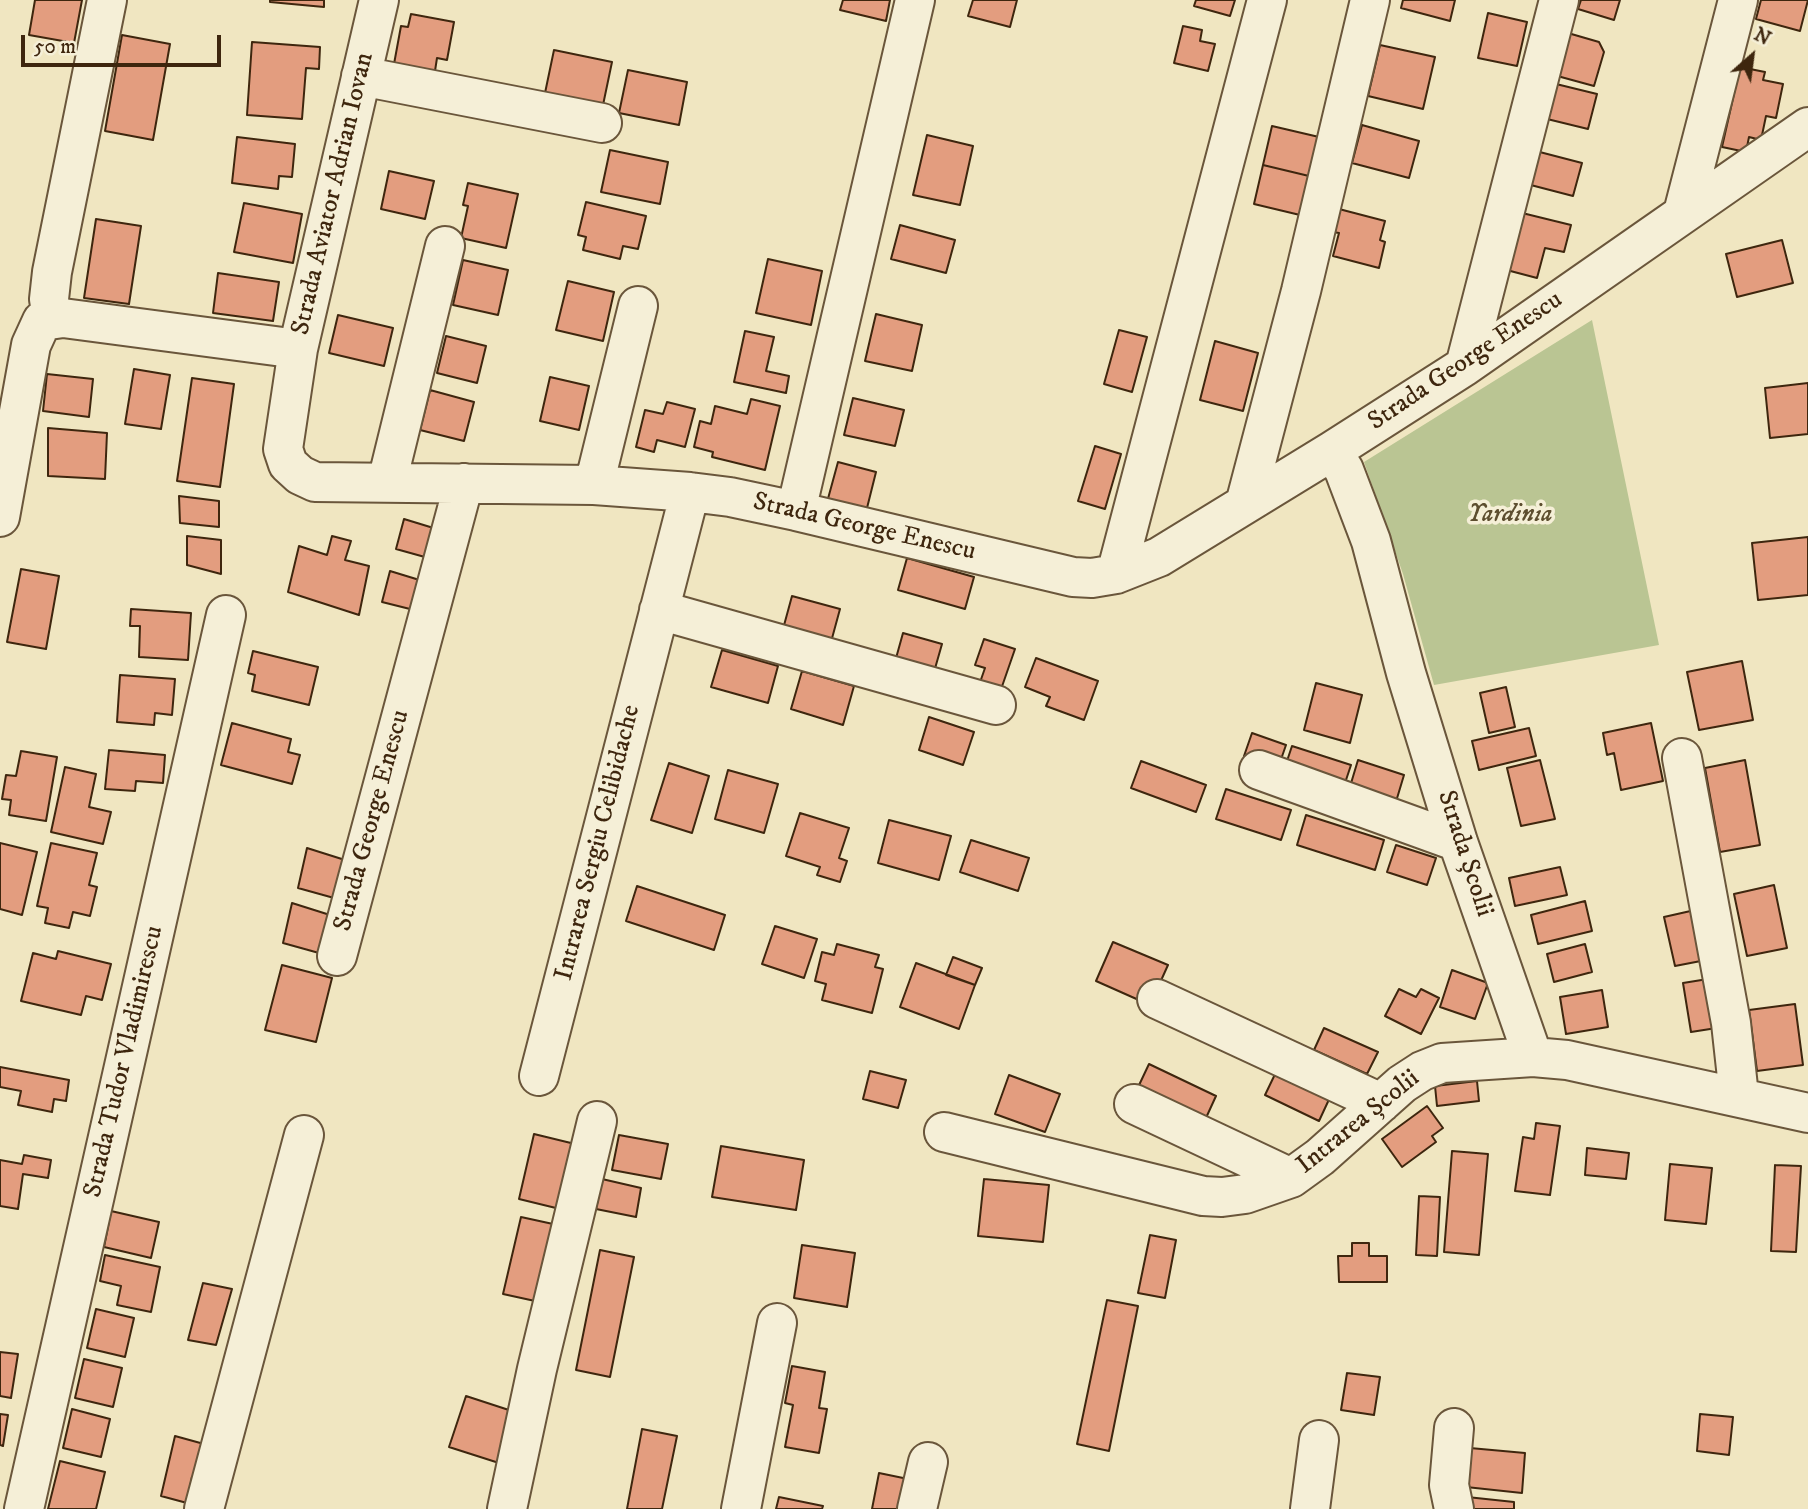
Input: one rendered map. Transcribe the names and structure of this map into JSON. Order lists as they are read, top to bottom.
{
  "streets": {
    "street": [
      "Strada Aviator Adrian Iovan",
      "Strada George Enescu",
      "Intrarea Sergiu Celibidache",
      "Strada Școlii",
      "Strada Tudor Vladimirescu",
      "Intrarea Școlii"
    ]
  },
  "crossings": [
    ["Strada Aviator Adrian Iovan", "Strada George Enescu"],
    ["Strada George Enescu", "Intrarea Sergiu Celibidache"],
    ["Strada George Enescu", "Strada Școlii"],
    ["Strada Școlii", "Intrarea Școlii"]
  ],
  "parks": ["Yardinia"],
  "scale_bar": "50 m",
  "north": "top right"
}
